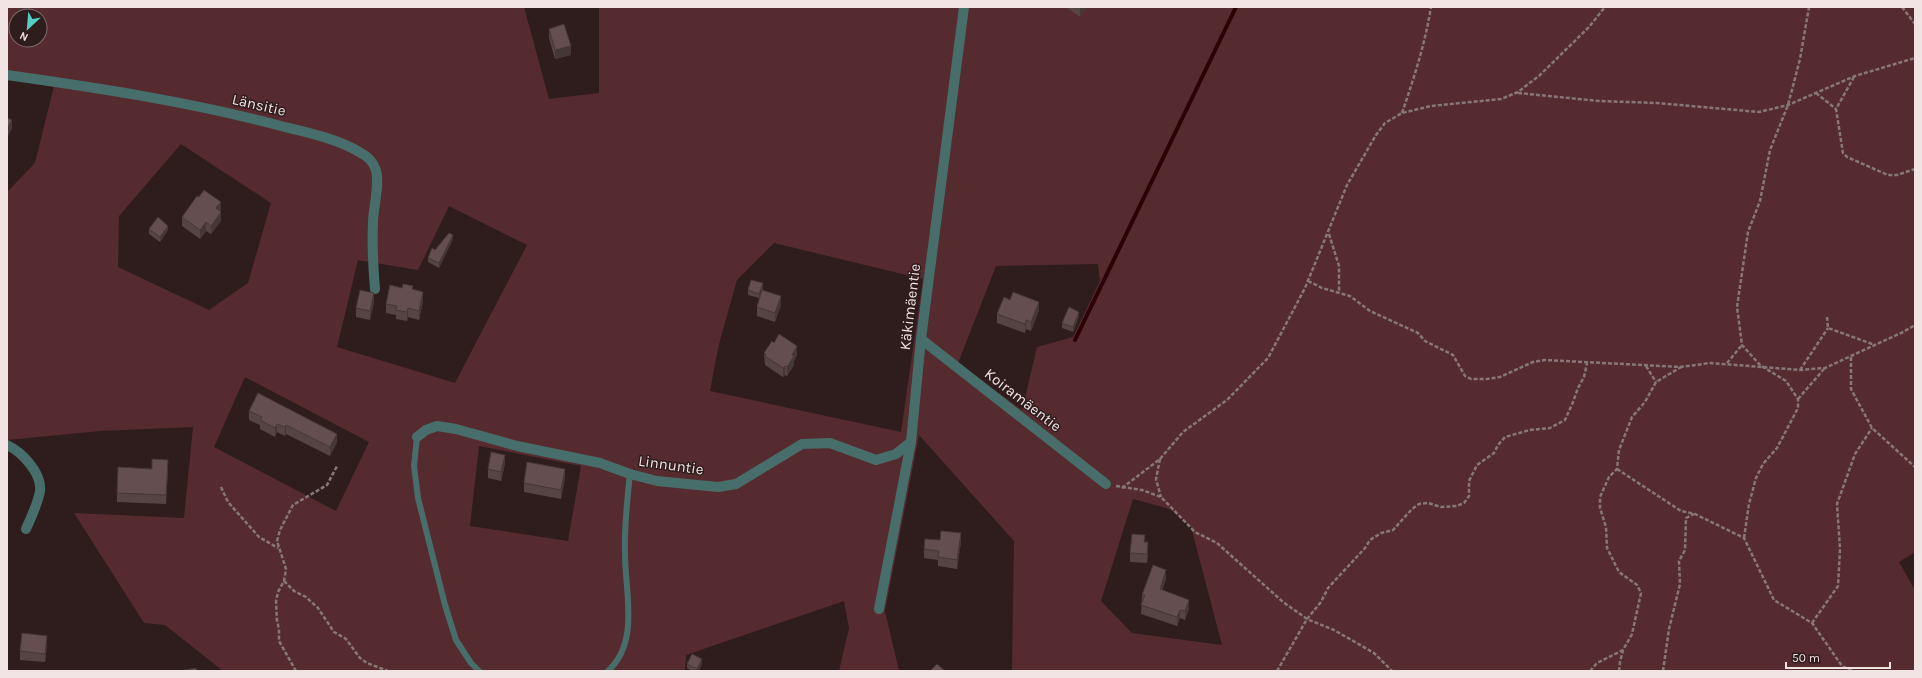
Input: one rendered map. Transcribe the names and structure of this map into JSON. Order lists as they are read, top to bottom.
{
  "streets": {
    "street": [
      "Länsitie",
      "Käkimäentie",
      "Koiramäentie",
      "Linnuntie"
    ]
  },
  "crossings": [
    ["Käkimäentie", "Koiramäentie"],
    ["Käkimäentie", "Linnuntie"]
  ],
  "scale_bar": "50 m",
  "north": "bottom left"
}
